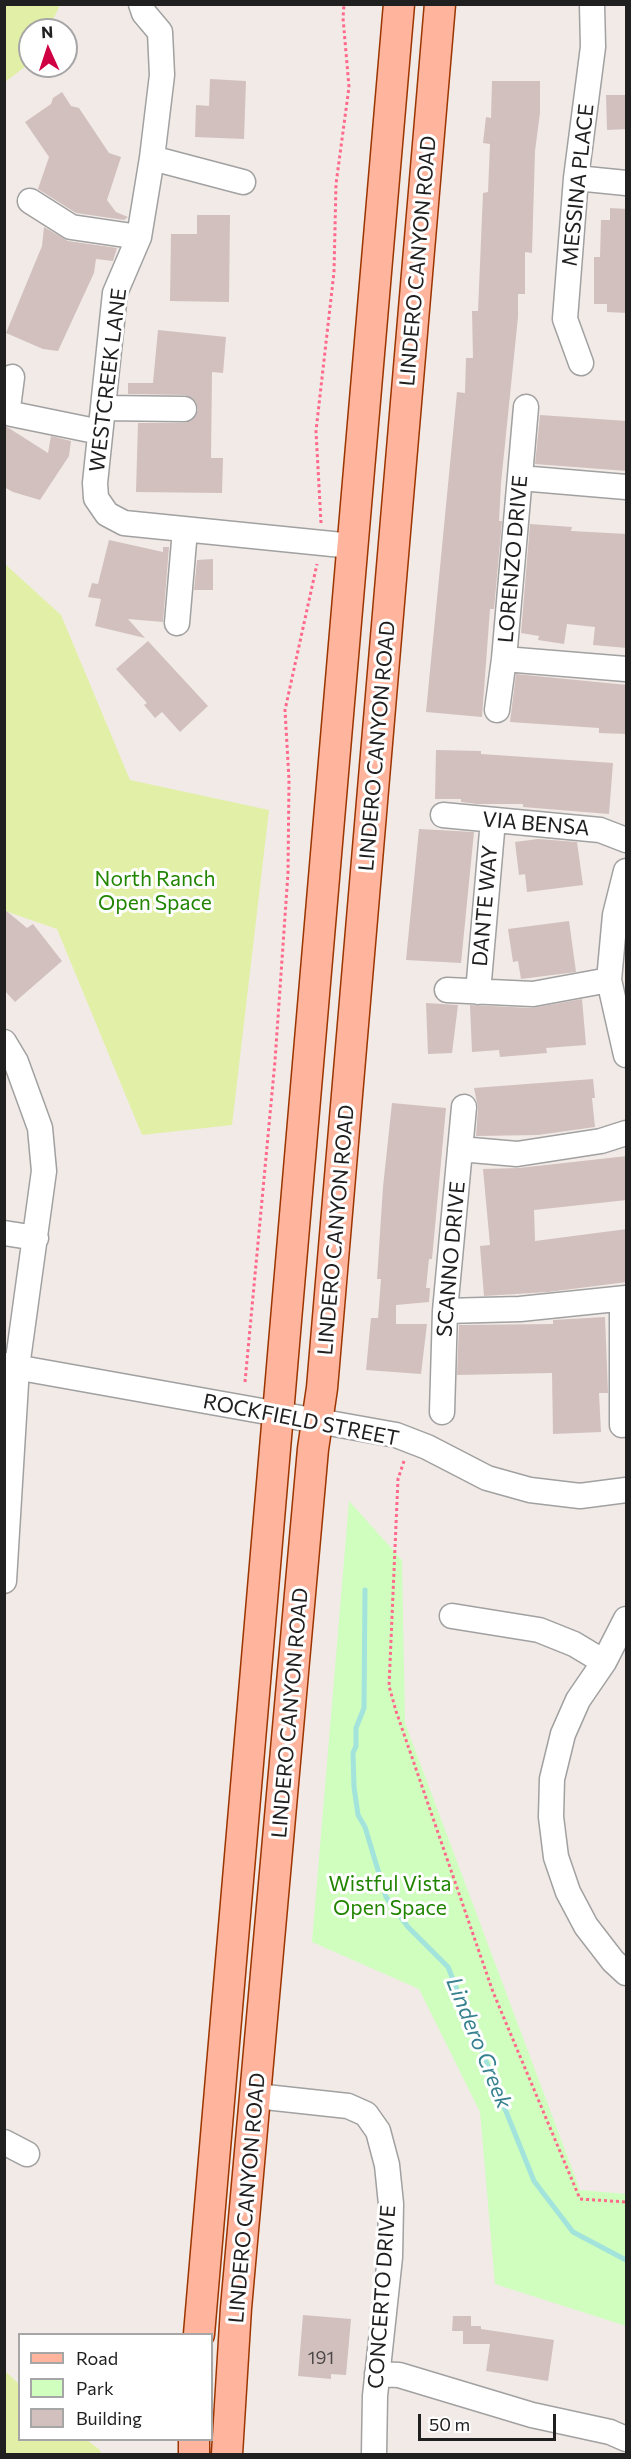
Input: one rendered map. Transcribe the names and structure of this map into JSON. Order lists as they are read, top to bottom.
{
  "streets": {
    "main road": ["LINDERO CANYON ROAD"],
    "street": [
      "MESSINA PLACE",
      "WESTCREEK LANE",
      "LORENZO DRIVE",
      "VIA BENSA",
      "DANTE WAY",
      "SCANNO DRIVE",
      "ROCKFIELD STREET",
      "CONCERTO DRIVE"
    ]
  },
  "crossings": [
    ["LINDERO CANYON ROAD", "WESTCREEK LANE"],
    ["LINDERO CANYON ROAD", "ROCKFIELD STREET"],
    ["LINDERO CANYON ROAD", "CONCERTO DRIVE"],
    ["VIA BENSA", "DANTE WAY"]
  ],
  "water": ["Lindero Creek"],
  "parks": ["North Ranch Open Space", "Wistful Vista Open Space"],
  "house_numbers": ["191"],
  "legend": ["Road", "Park", "Building"],
  "scale_bar": "50 m",
  "north": "top"
}
